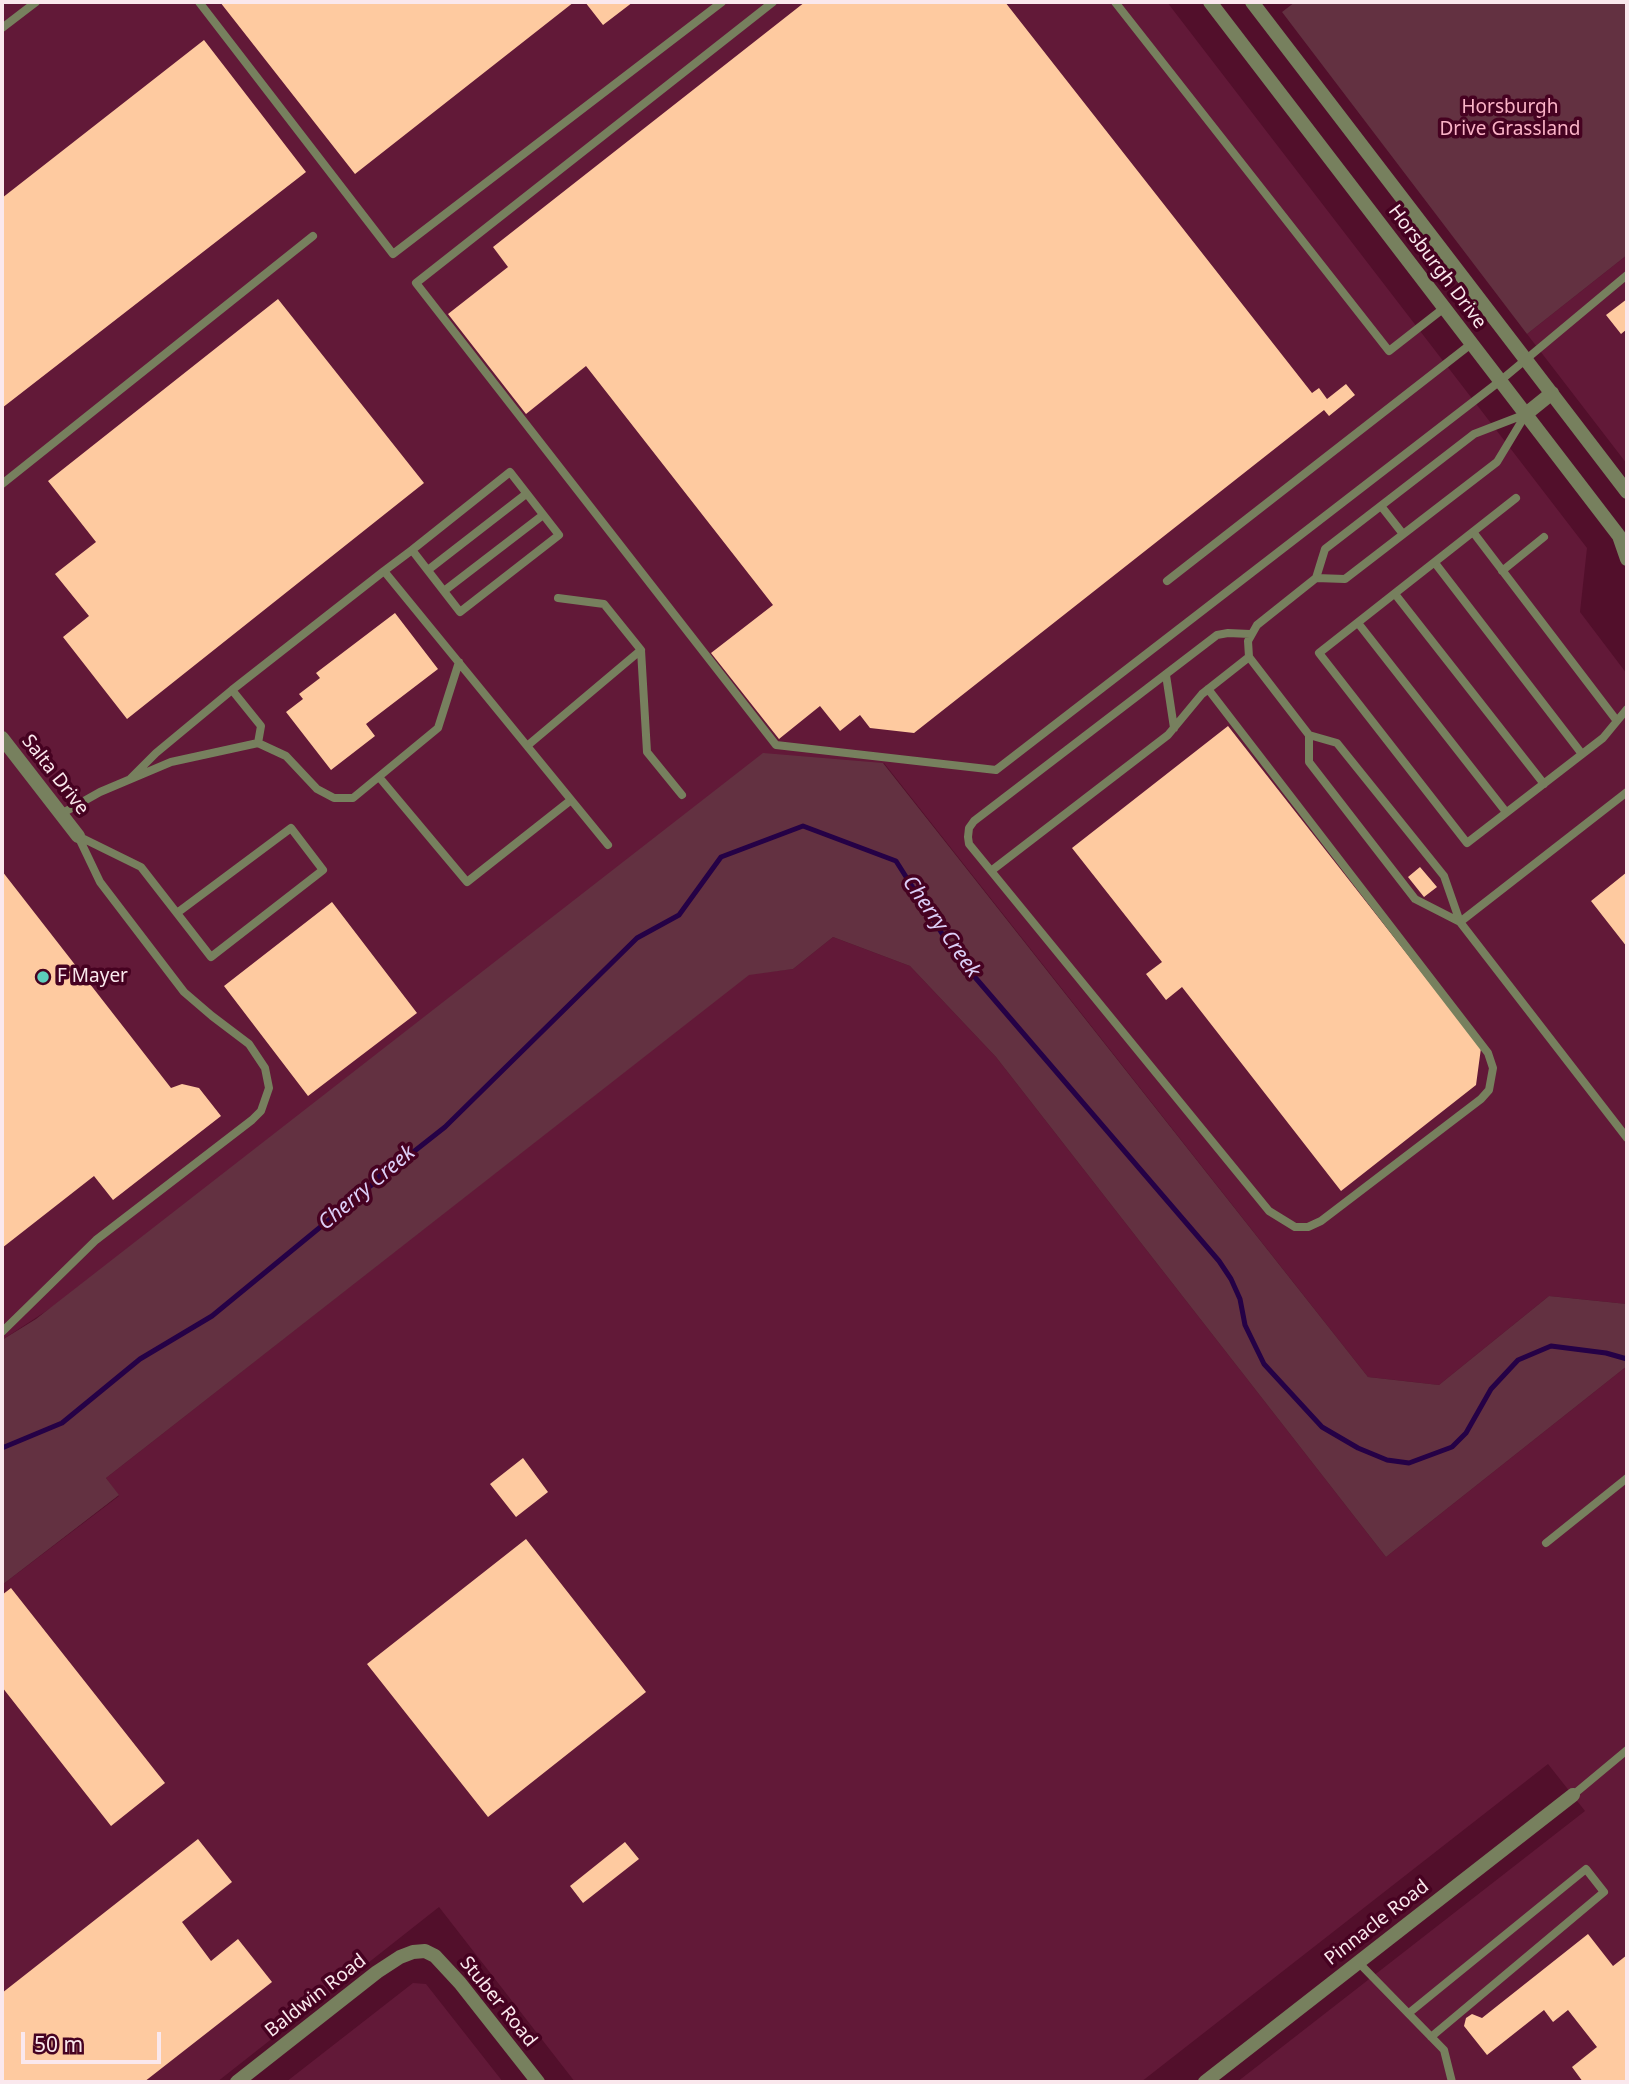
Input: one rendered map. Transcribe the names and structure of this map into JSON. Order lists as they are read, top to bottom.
{
  "streets": {
    "street": [
      "Horsburgh Drive",
      "Salta Drive",
      "Pinnacle Road",
      "Baldwin Road",
      "Stuber Road"
    ]
  },
  "crossings": [
    ["Baldwin Road", "Stuber Road"]
  ],
  "water": ["Cherry Creek"],
  "parks": ["Horsburgh Drive Grassland"],
  "places": ["F Mayer"],
  "scale_bar": "50 m"
}
